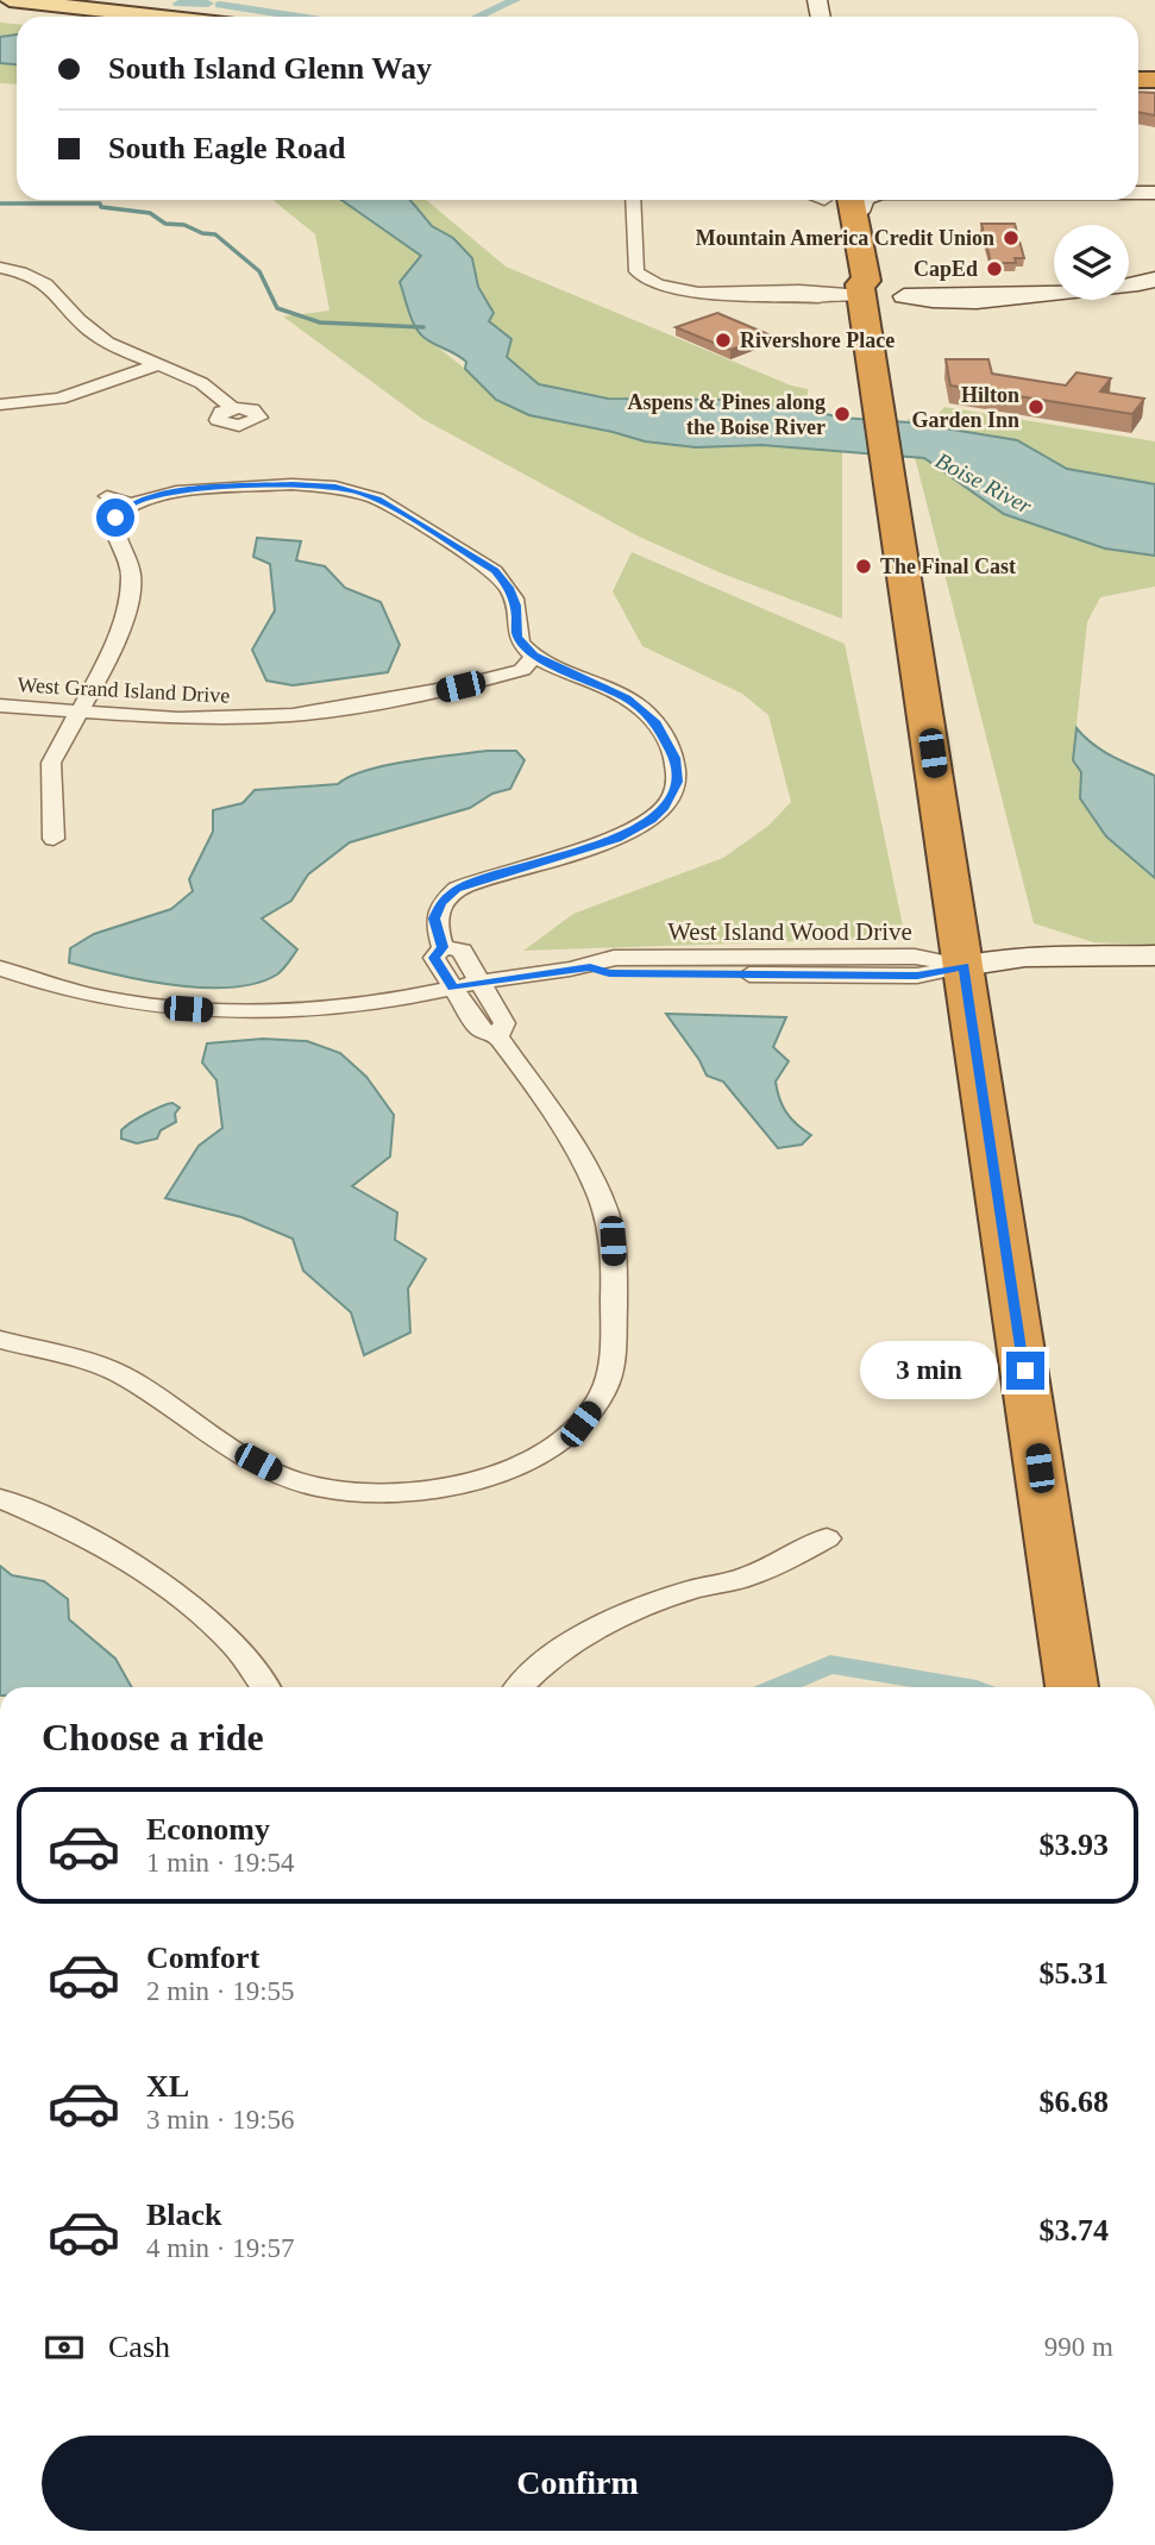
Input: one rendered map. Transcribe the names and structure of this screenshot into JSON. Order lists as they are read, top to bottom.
{
  "streets": {
    "street": ["West Grand Island Drive", "West Island Wood Drive"]
  },
  "water": ["Boise River"],
  "places": [
    "Mountain America Credit Union",
    "CapEd",
    "Rivershore Place",
    "Hilton Garden Inn",
    "Aspens & Pines along the Boise River",
    "The Final Cast"
  ],
  "page": {
    "banner": ["South Island Glenn Way", "South Eagle Road"],
    "bubble": "3 min",
    "heading": "Choose a ride",
    "list": [
      {
        "name": "Economy",
        "note": "1 min · 19:54",
        "value": "$3.93"
      },
      {
        "name": "Comfort",
        "note": "2 min · 19:55",
        "value": "$5.31"
      },
      {
        "name": "XL",
        "note": "3 min · 19:56",
        "value": "$6.68"
      },
      {
        "name": "Black",
        "note": "4 min · 19:57",
        "value": "$3.74"
      }
    ],
    "pay": ["Cash", "990 m"],
    "buttons": "Confirm"
  }
}
